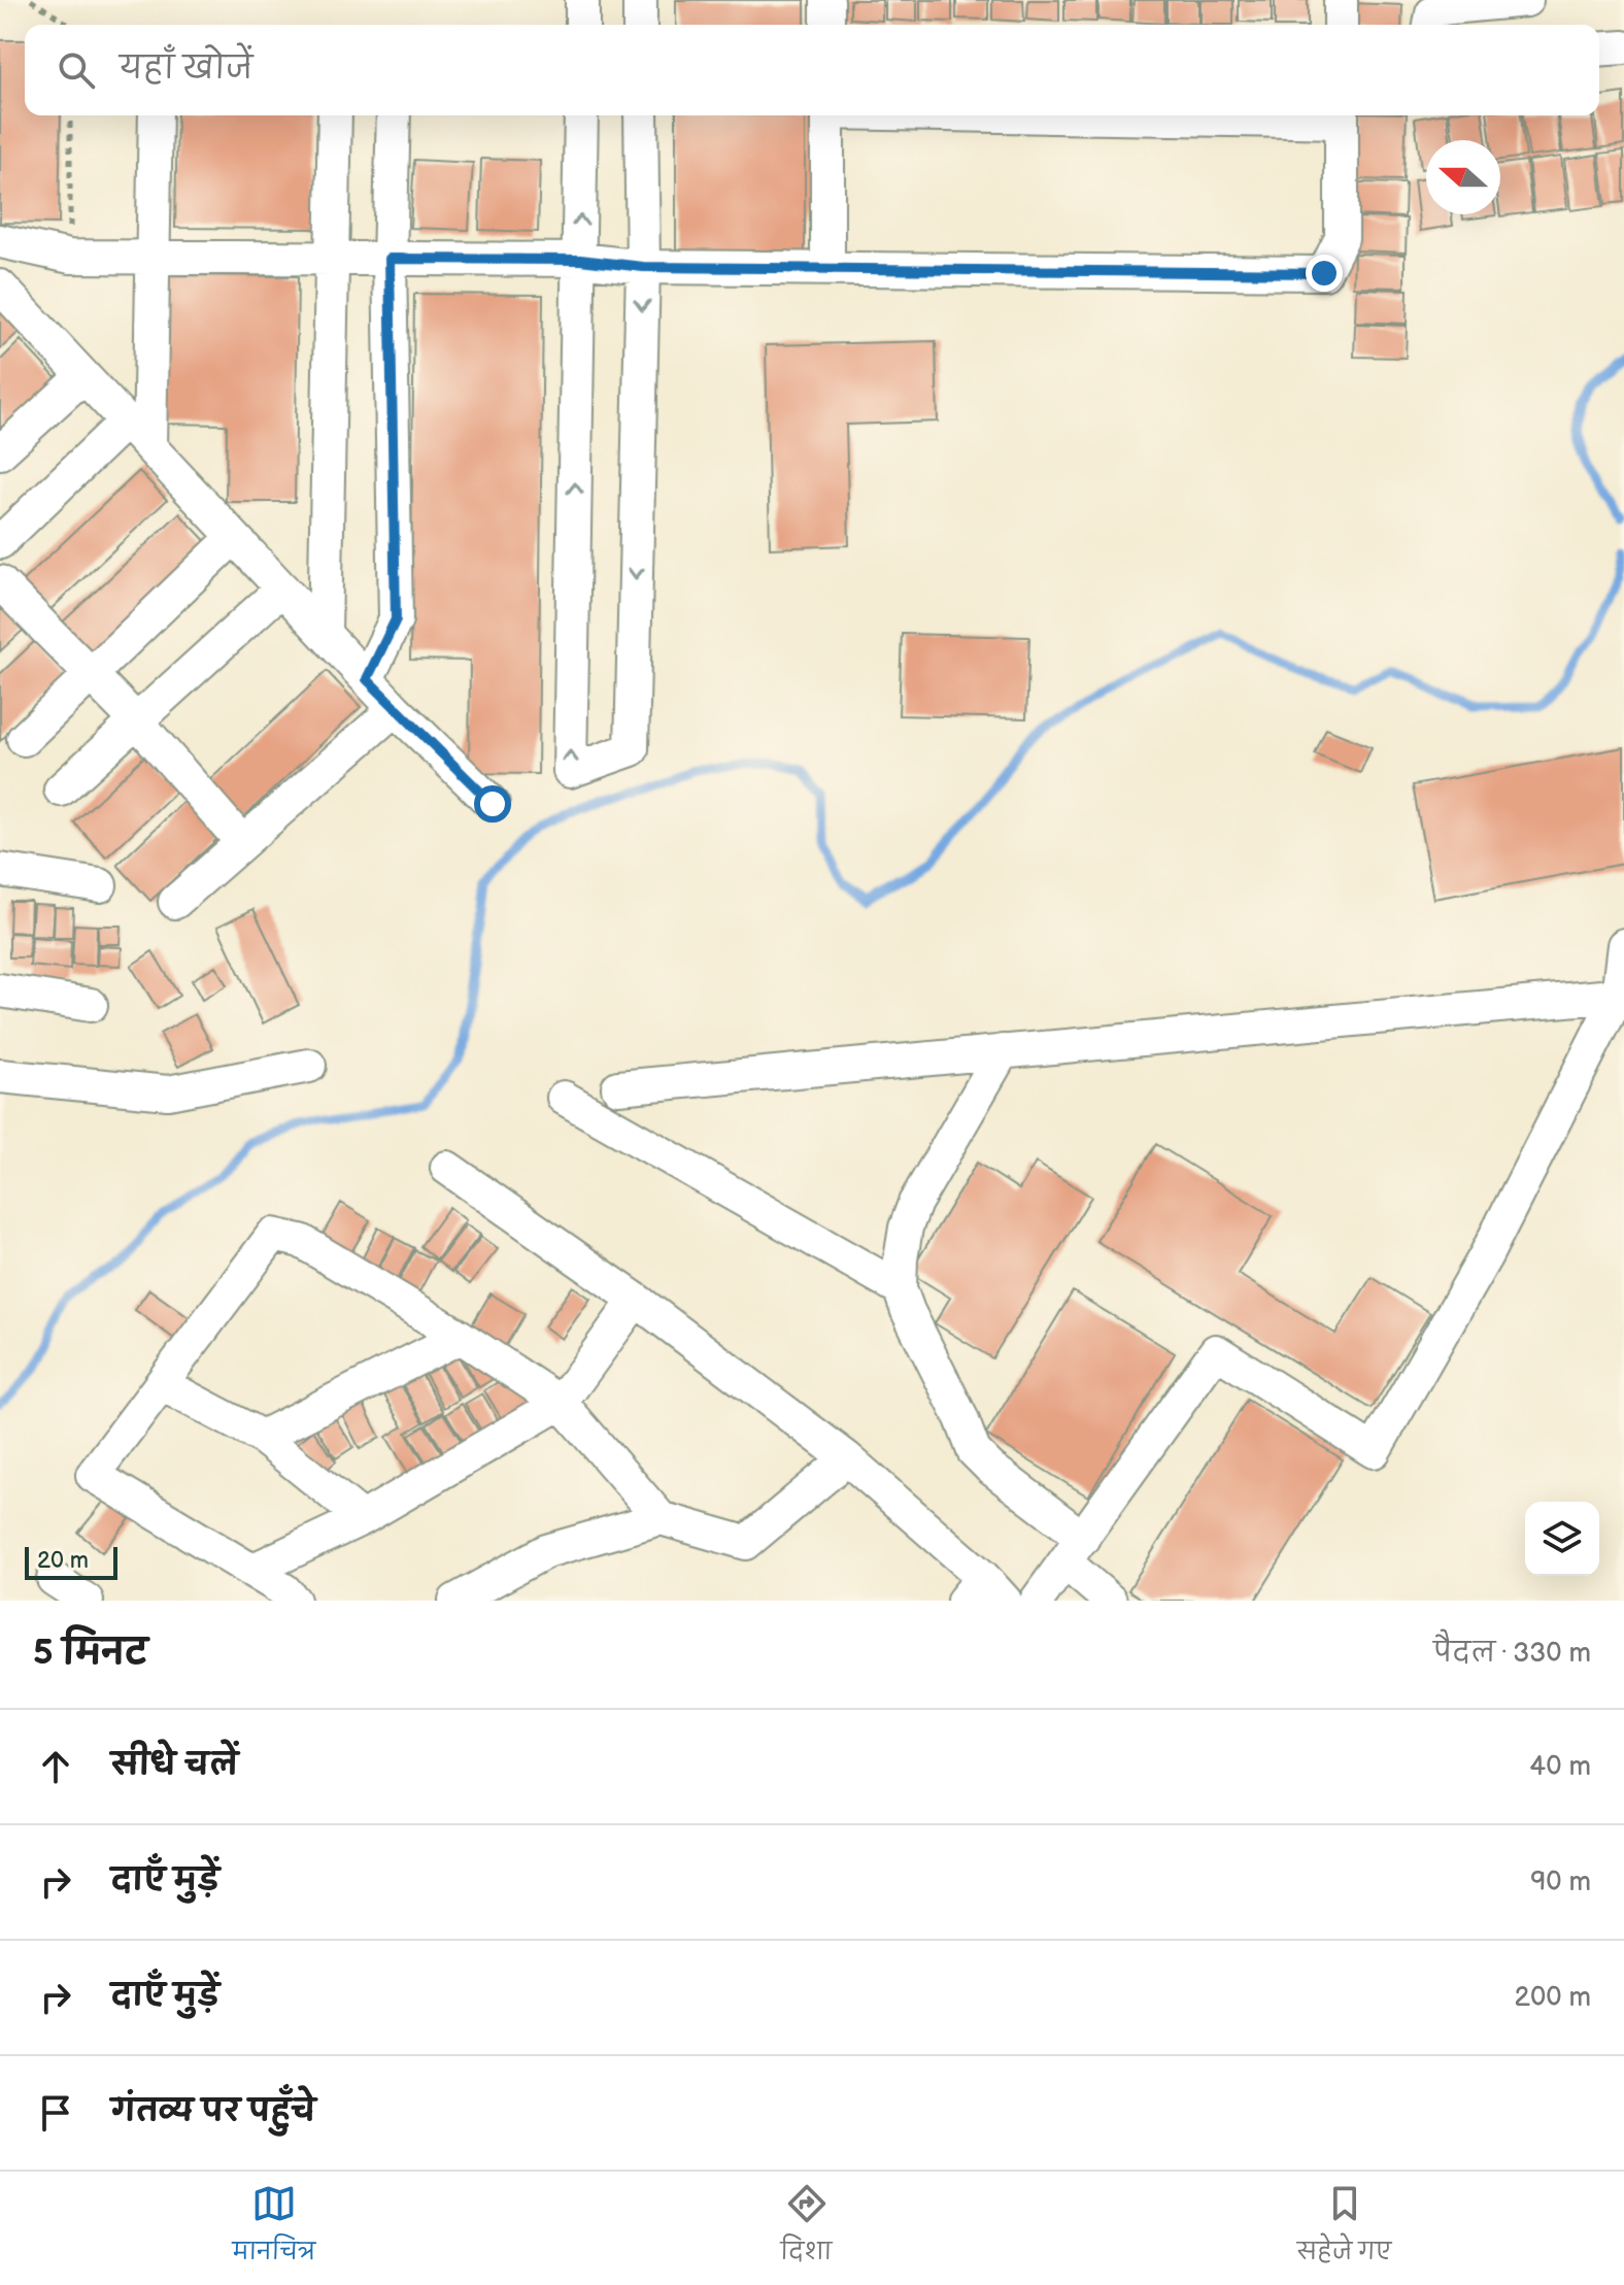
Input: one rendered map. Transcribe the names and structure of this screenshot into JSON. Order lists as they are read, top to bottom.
{
  "scale_bar": "20 m",
  "north": "left",
  "page": {
    "search": "यहाँ खोजें",
    "scale": "20 m",
    "heading": ["5 मिनट", "पैदल · 330 m"],
    "list": [
      ["सीधे चलें", "40 m"],
      ["दाएँ मुड़ें", "90 m"],
      ["दाएँ मुड़ें", "200 m"],
      "गंतव्य पर पहुँचे"
    ],
    "nav": ["मानचित्र", "दिशा", "सहेजे गए"]
  }
}
